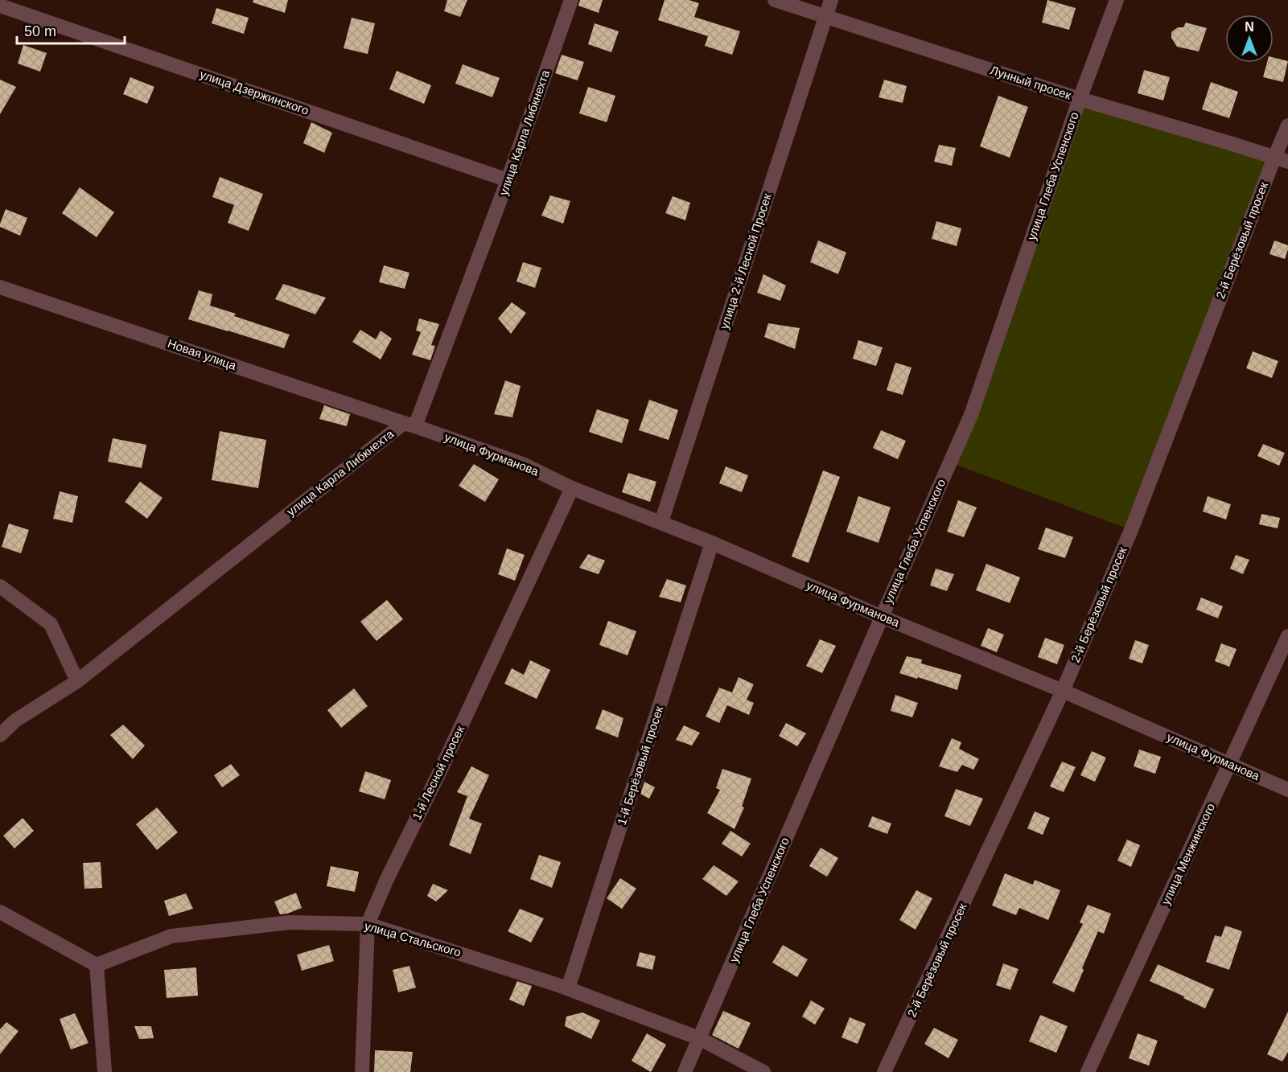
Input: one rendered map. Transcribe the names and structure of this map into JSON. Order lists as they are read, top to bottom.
{
  "streets": {
    "street": [
      "Лунный просек",
      "улица Дзержинского",
      "улица Карла Либкнехта",
      "улица Глеба Успенского",
      "2-й Берёзовый просек",
      "улица 2-й Лесной Просек",
      "Новая улица",
      "улица Фурманова",
      "1-й Берёзовый просек",
      "1-й Лесной просек",
      "улица Менжинского",
      "улица Стальского"
    ]
  },
  "crossings": [
    ["Лунный просек", "улица Глеба Успенского"],
    ["Лунный просек", "2-й Берёзовый просек"],
    ["Лунный просек", "улица 2-й Лесной Просек"],
    ["улица Дзержинского", "улица Карла Либкнехта"],
    ["улица Карла Либкнехта", "Новая улица"],
    ["улица Карла Либкнехта", "улица Фурманова"],
    ["улица Глеба Успенского", "улица Фурманова"],
    ["улица Глеба Успенского", "улица Стальского"],
    ["2-й Берёзовый просек", "улица Фурманова"],
    ["улица 2-й Лесной Просек", "улица Фурманова"],
    ["Новая улица", "улица Фурманова"],
    ["улица Фурманова", "1-й Берёзовый просек"],
    ["улица Фурманова", "1-й Лесной просек"],
    ["улица Фурманова", "улица Менжинского"],
    ["1-й Берёзовый просек", "улица Стальского"],
    ["1-й Лесной просек", "улица Стальского"]
  ],
  "scale_bar": "50 m",
  "north": "top"
}
